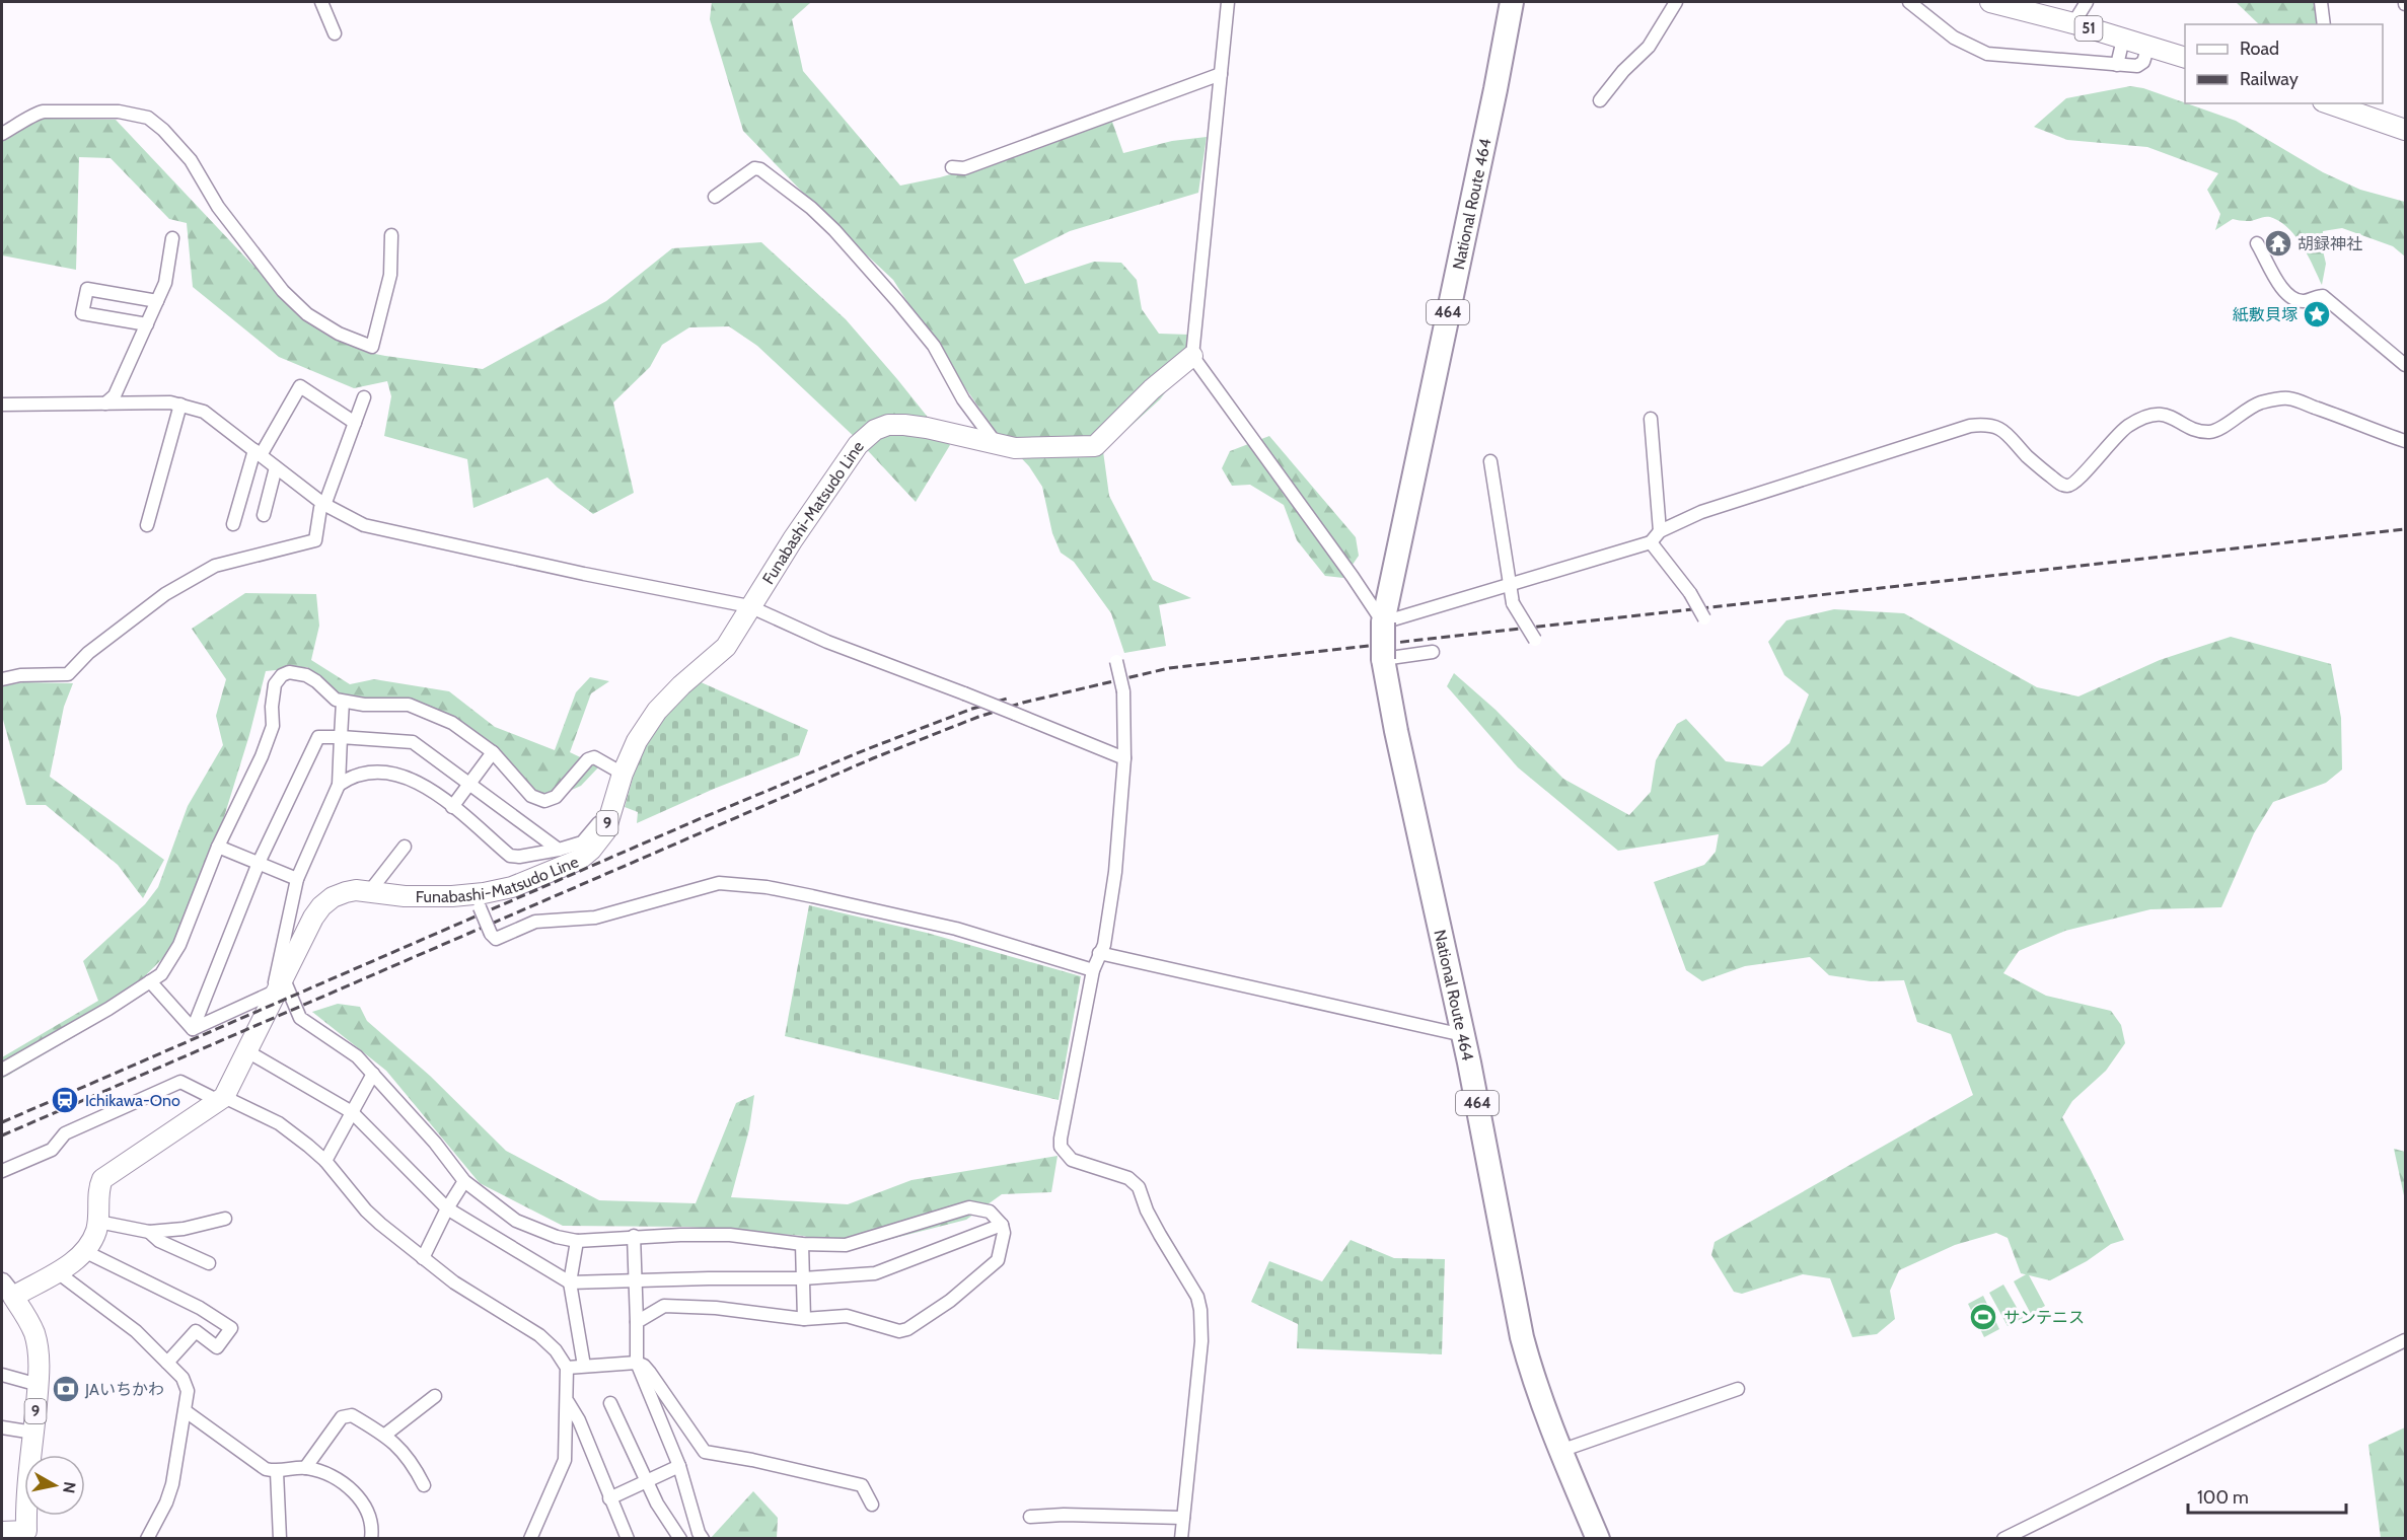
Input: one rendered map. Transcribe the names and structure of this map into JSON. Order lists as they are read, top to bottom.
{
  "streets": {
    "highway": ["National Route 464", "464"],
    "main road": ["51", "Funabashi-Matsudo Line", "9"]
  },
  "crossings": [
    ["National Route 464", "464"]
  ],
  "places": {
    "temple": ["胡録神社"],
    "place": ["紙敷貝塚"],
    "station": ["Ichikawa-Ono"],
    "sports": ["サンテニス"],
    "bank": ["JAいちかわ"]
  },
  "legend": ["Road", "Railway"],
  "scale_bar": "100 m",
  "north": "right"
}
